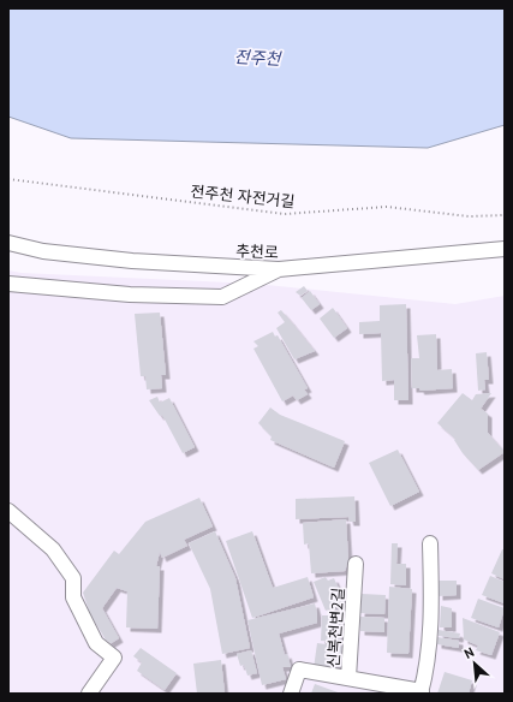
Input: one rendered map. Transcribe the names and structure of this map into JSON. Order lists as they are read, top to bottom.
{
  "streets": {
    "street": ["추천로", "신복천변2길"],
    "path": ["전주천 자전거길"]
  },
  "water": ["전주천"],
  "north": "top left"
}
